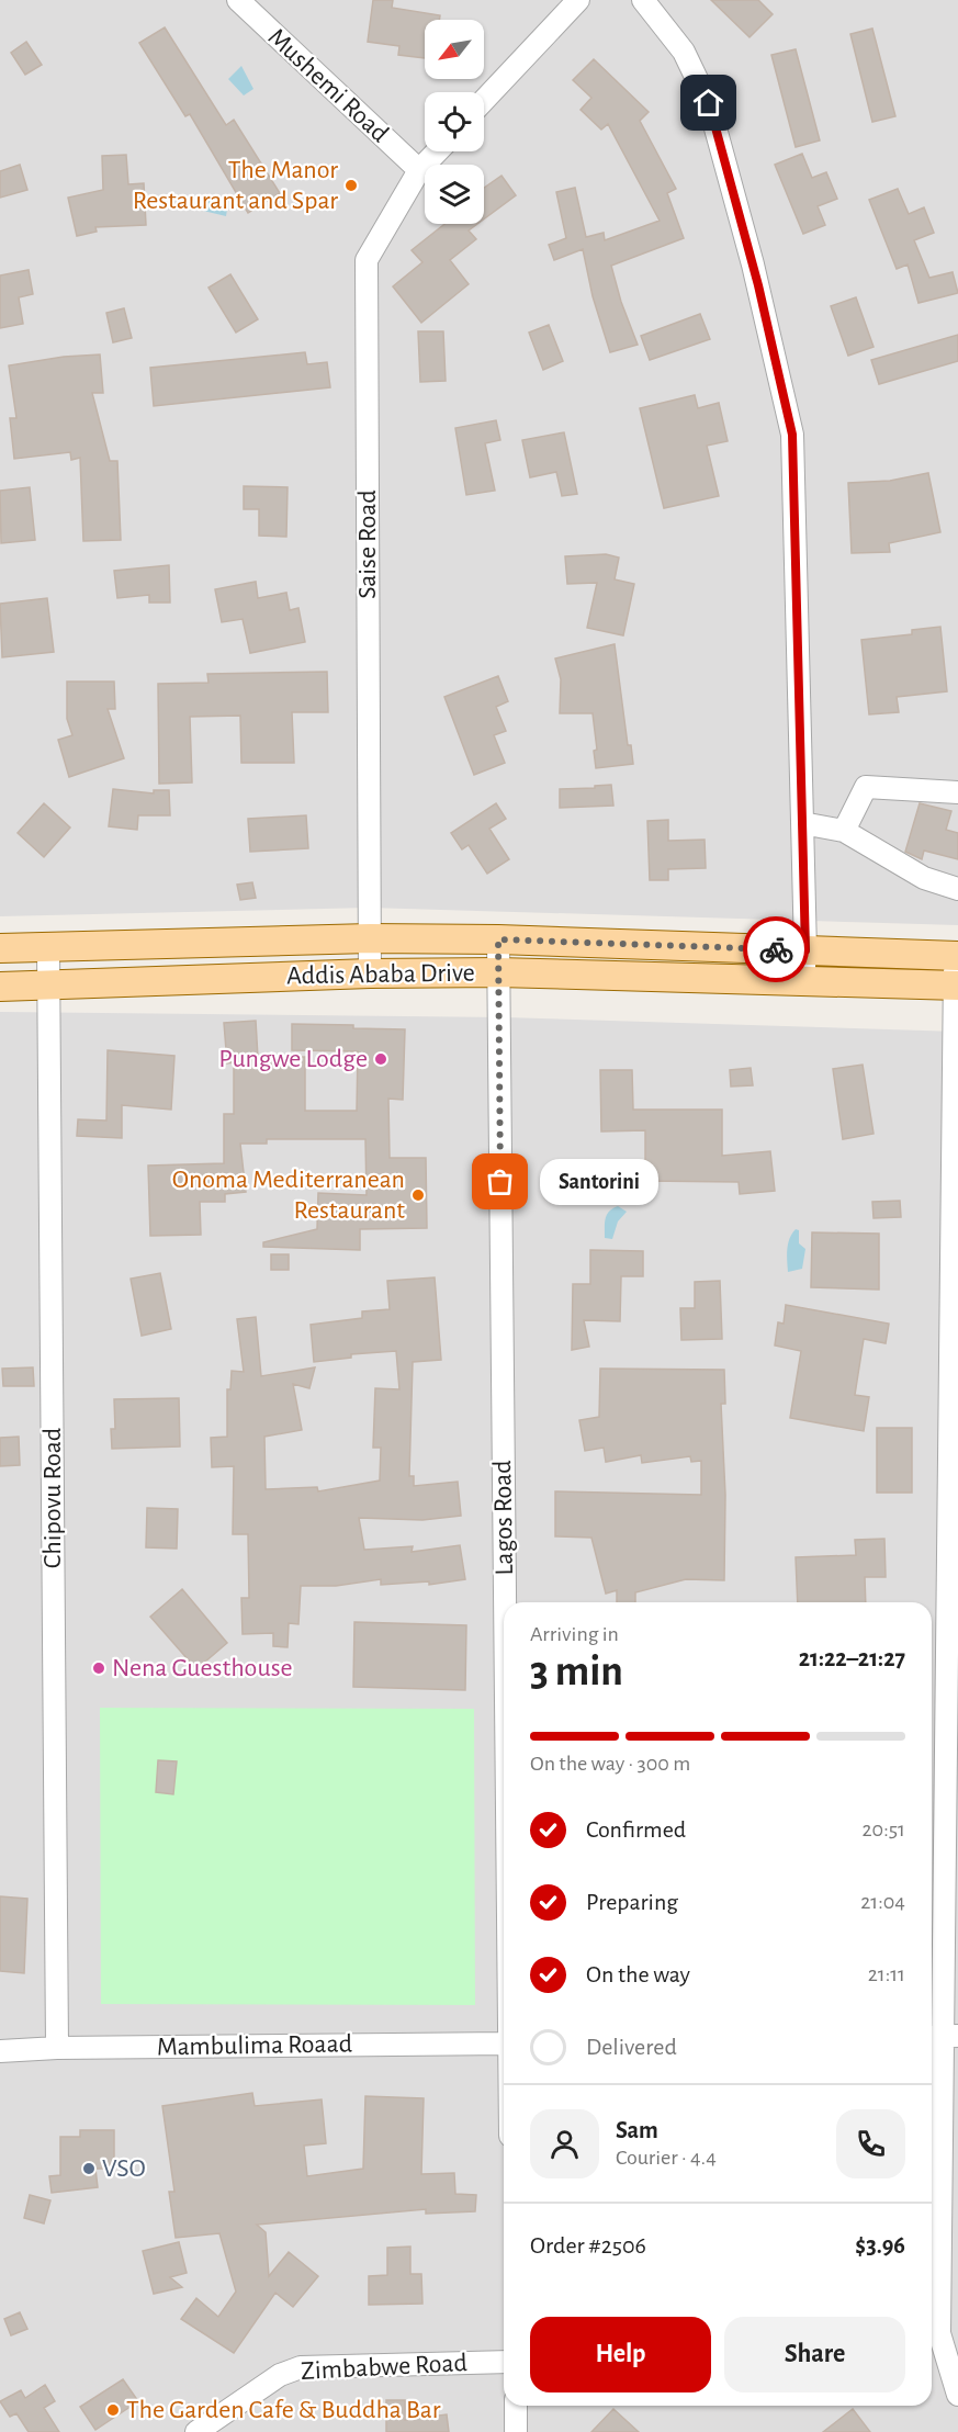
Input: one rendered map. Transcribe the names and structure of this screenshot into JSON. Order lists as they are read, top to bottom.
{
  "streets": {
    "main road": ["Addis Ababa Drive"],
    "street": [
      "Mushemi Road",
      "Saise Road",
      "Chipovu Road",
      "Lagos Road",
      "Mambulima Roaad",
      "Zimbabwe Road"
    ]
  },
  "crossings": [
    ["Mushemi Road", "Saise Road"],
    ["Saise Road", "Addis Ababa Drive"],
    ["Addis Ababa Drive", "Chipovu Road"],
    ["Addis Ababa Drive", "Lagos Road"],
    ["Chipovu Road", "Mambulima Roaad"]
  ],
  "places": [
    "The Manor Restaurant and Spar",
    "Pungwe Lodge",
    "Santorini",
    "Onoma Mediterranean Restaurant",
    "Nena Guesthouse",
    "VSO",
    "The Garden Cafe & Buddha Bar"
  ],
  "north": "bottom left",
  "page": {
    "bubble": "Santorini",
    "heading": ["3 min", "Arriving in", "21:22–21:27"],
    "panel": [
      "Sam",
      "Courier · 4.4",
      "Order #2506",
      "$3.96"
    ],
    "bar": "On the way · 300 m",
    "list": [
      ["Confirmed", "20:51"],
      ["Preparing", "21:04"],
      ["On the way", "21:11"],
      "Delivered"
    ],
    "buttons": ["Help", "Share"]
  }
}
